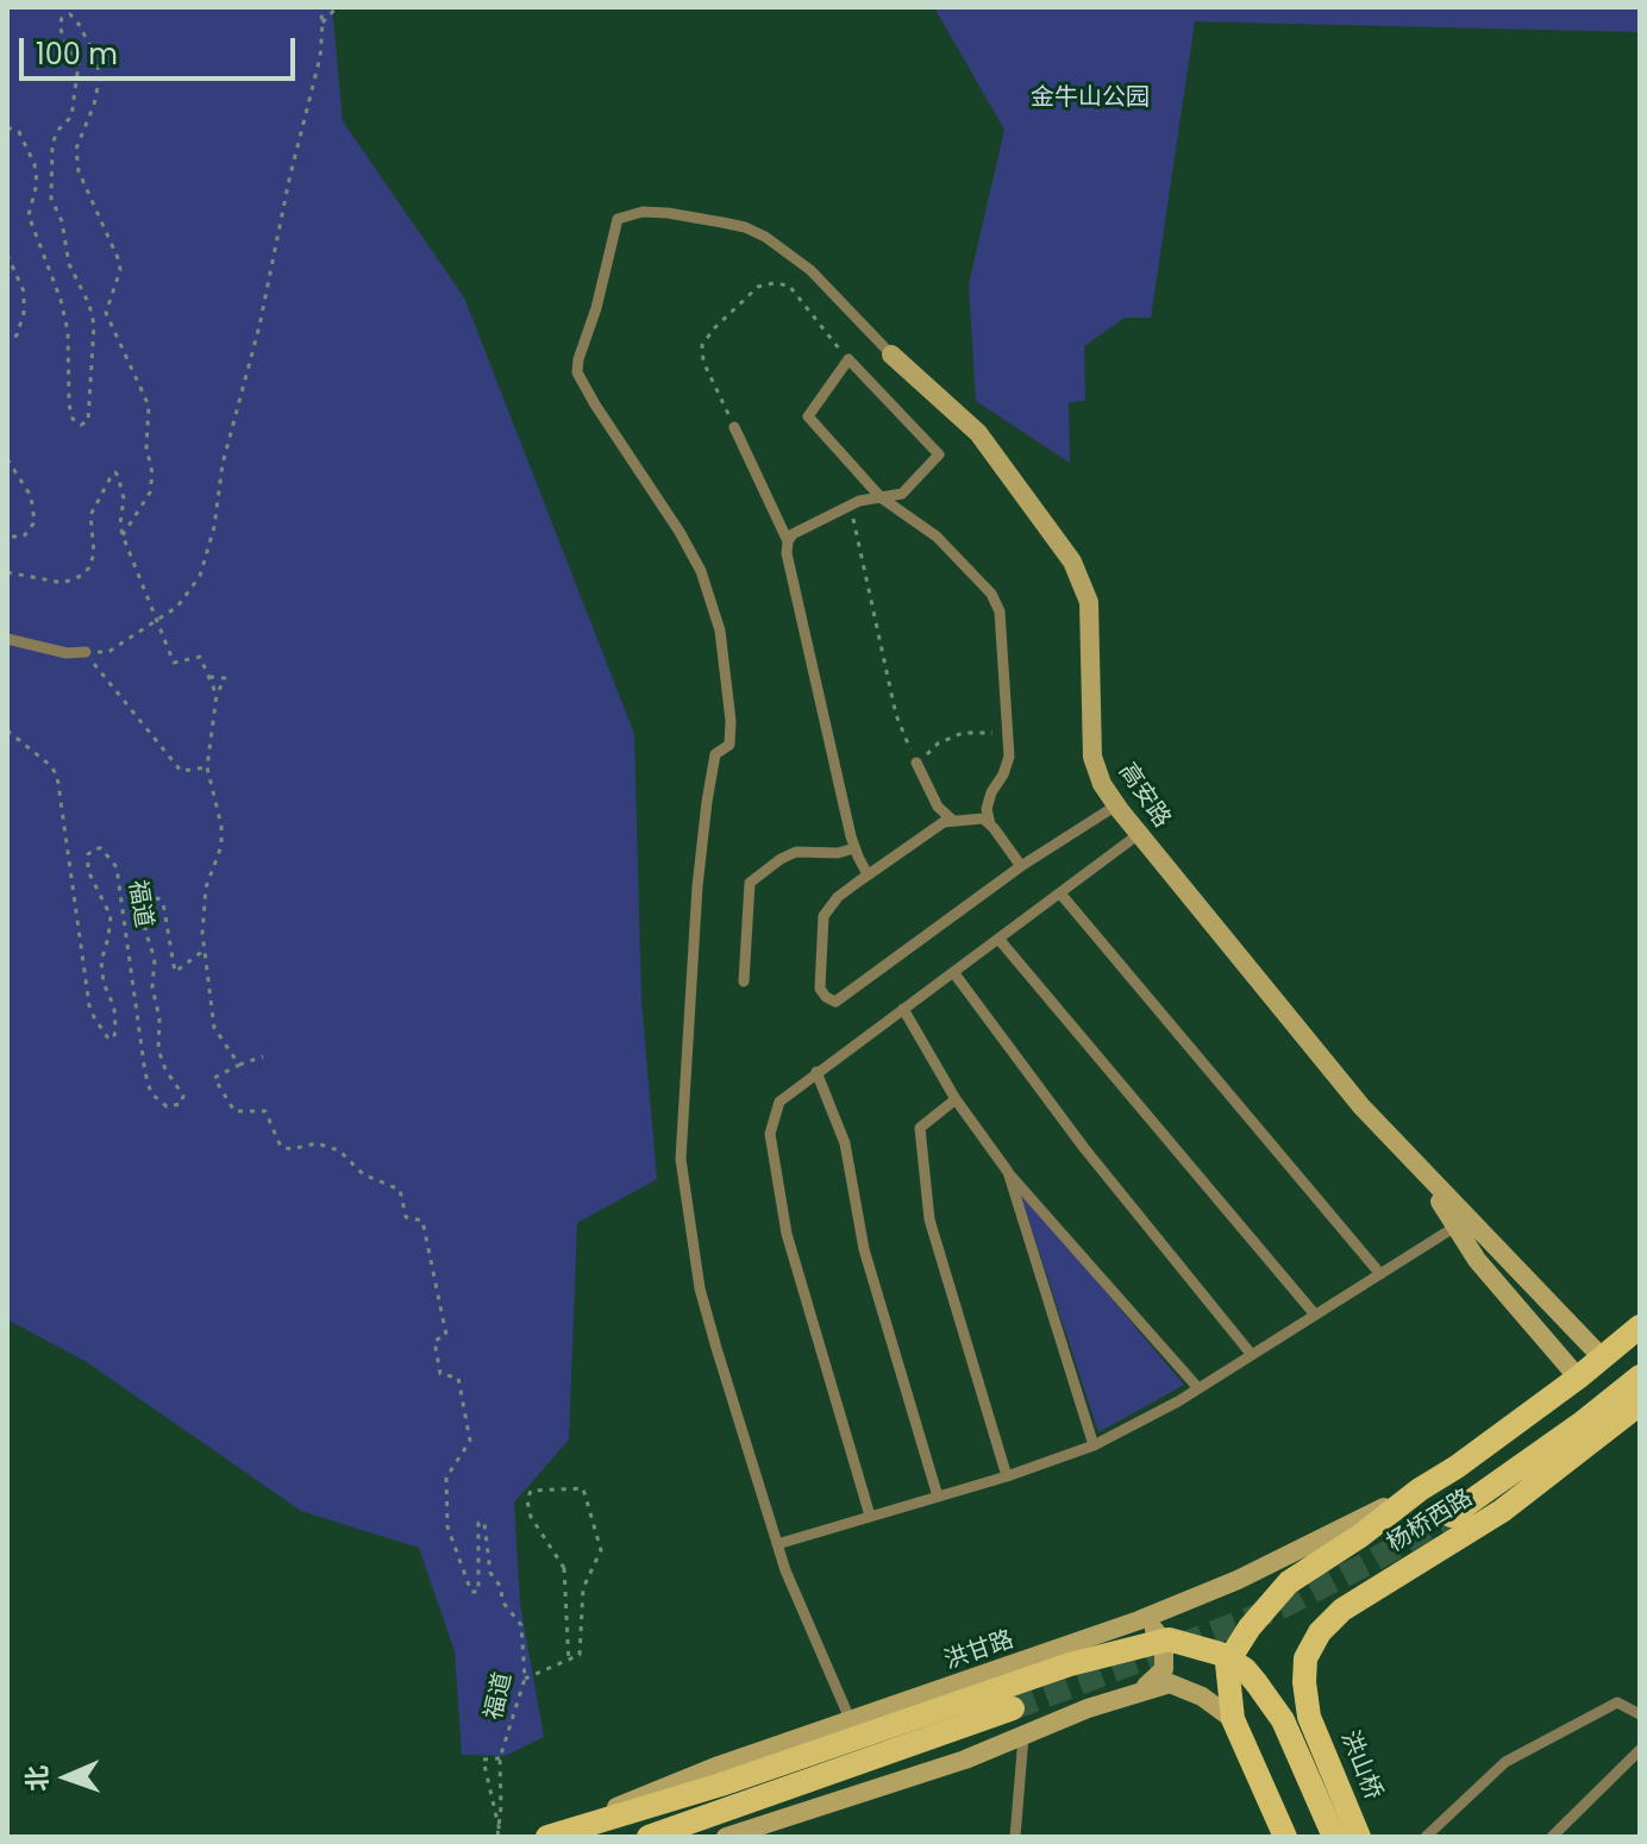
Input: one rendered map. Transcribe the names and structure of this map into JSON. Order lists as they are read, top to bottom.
{
  "streets": {
    "main road": [
      "高安路",
      "杨桥西路",
      "洪甘路",
      "洪山桥"
    ],
    "path": ["福道"]
  },
  "crossings": [
    ["高安路", "杨桥西路"],
    ["杨桥西路", "洪甘路"],
    ["杨桥西路", "洪山桥"]
  ],
  "parks": ["金牛山公园"],
  "scale_bar": "100 m",
  "north": "left"
}
